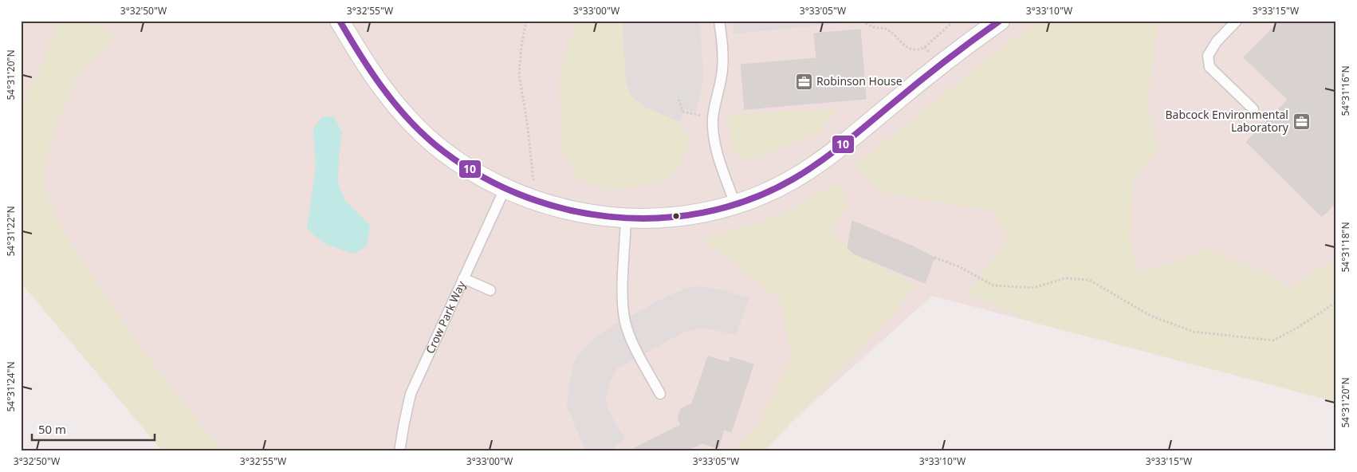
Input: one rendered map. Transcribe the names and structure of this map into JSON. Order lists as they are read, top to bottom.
{
  "streets": {
    "lane": ["Crow Park Way"]
  },
  "places": {
    "office": ["Robinson House", "Babcock Environmental Laboratory"]
  },
  "lines": ["transit line 10"],
  "scale_bar": "50 m",
  "coordinates": [
    "3°32'50\"W",
    "3°32'55\"W",
    "3°33'00\"W",
    "3°33'05\"W",
    "3°33'10\"W",
    "3°33'15\"W",
    "54°31'20\"N",
    "54°31'16\"N",
    "54°31'22\"N",
    "54°31'18\"N",
    "54°31'24\"N"
  ]
}
